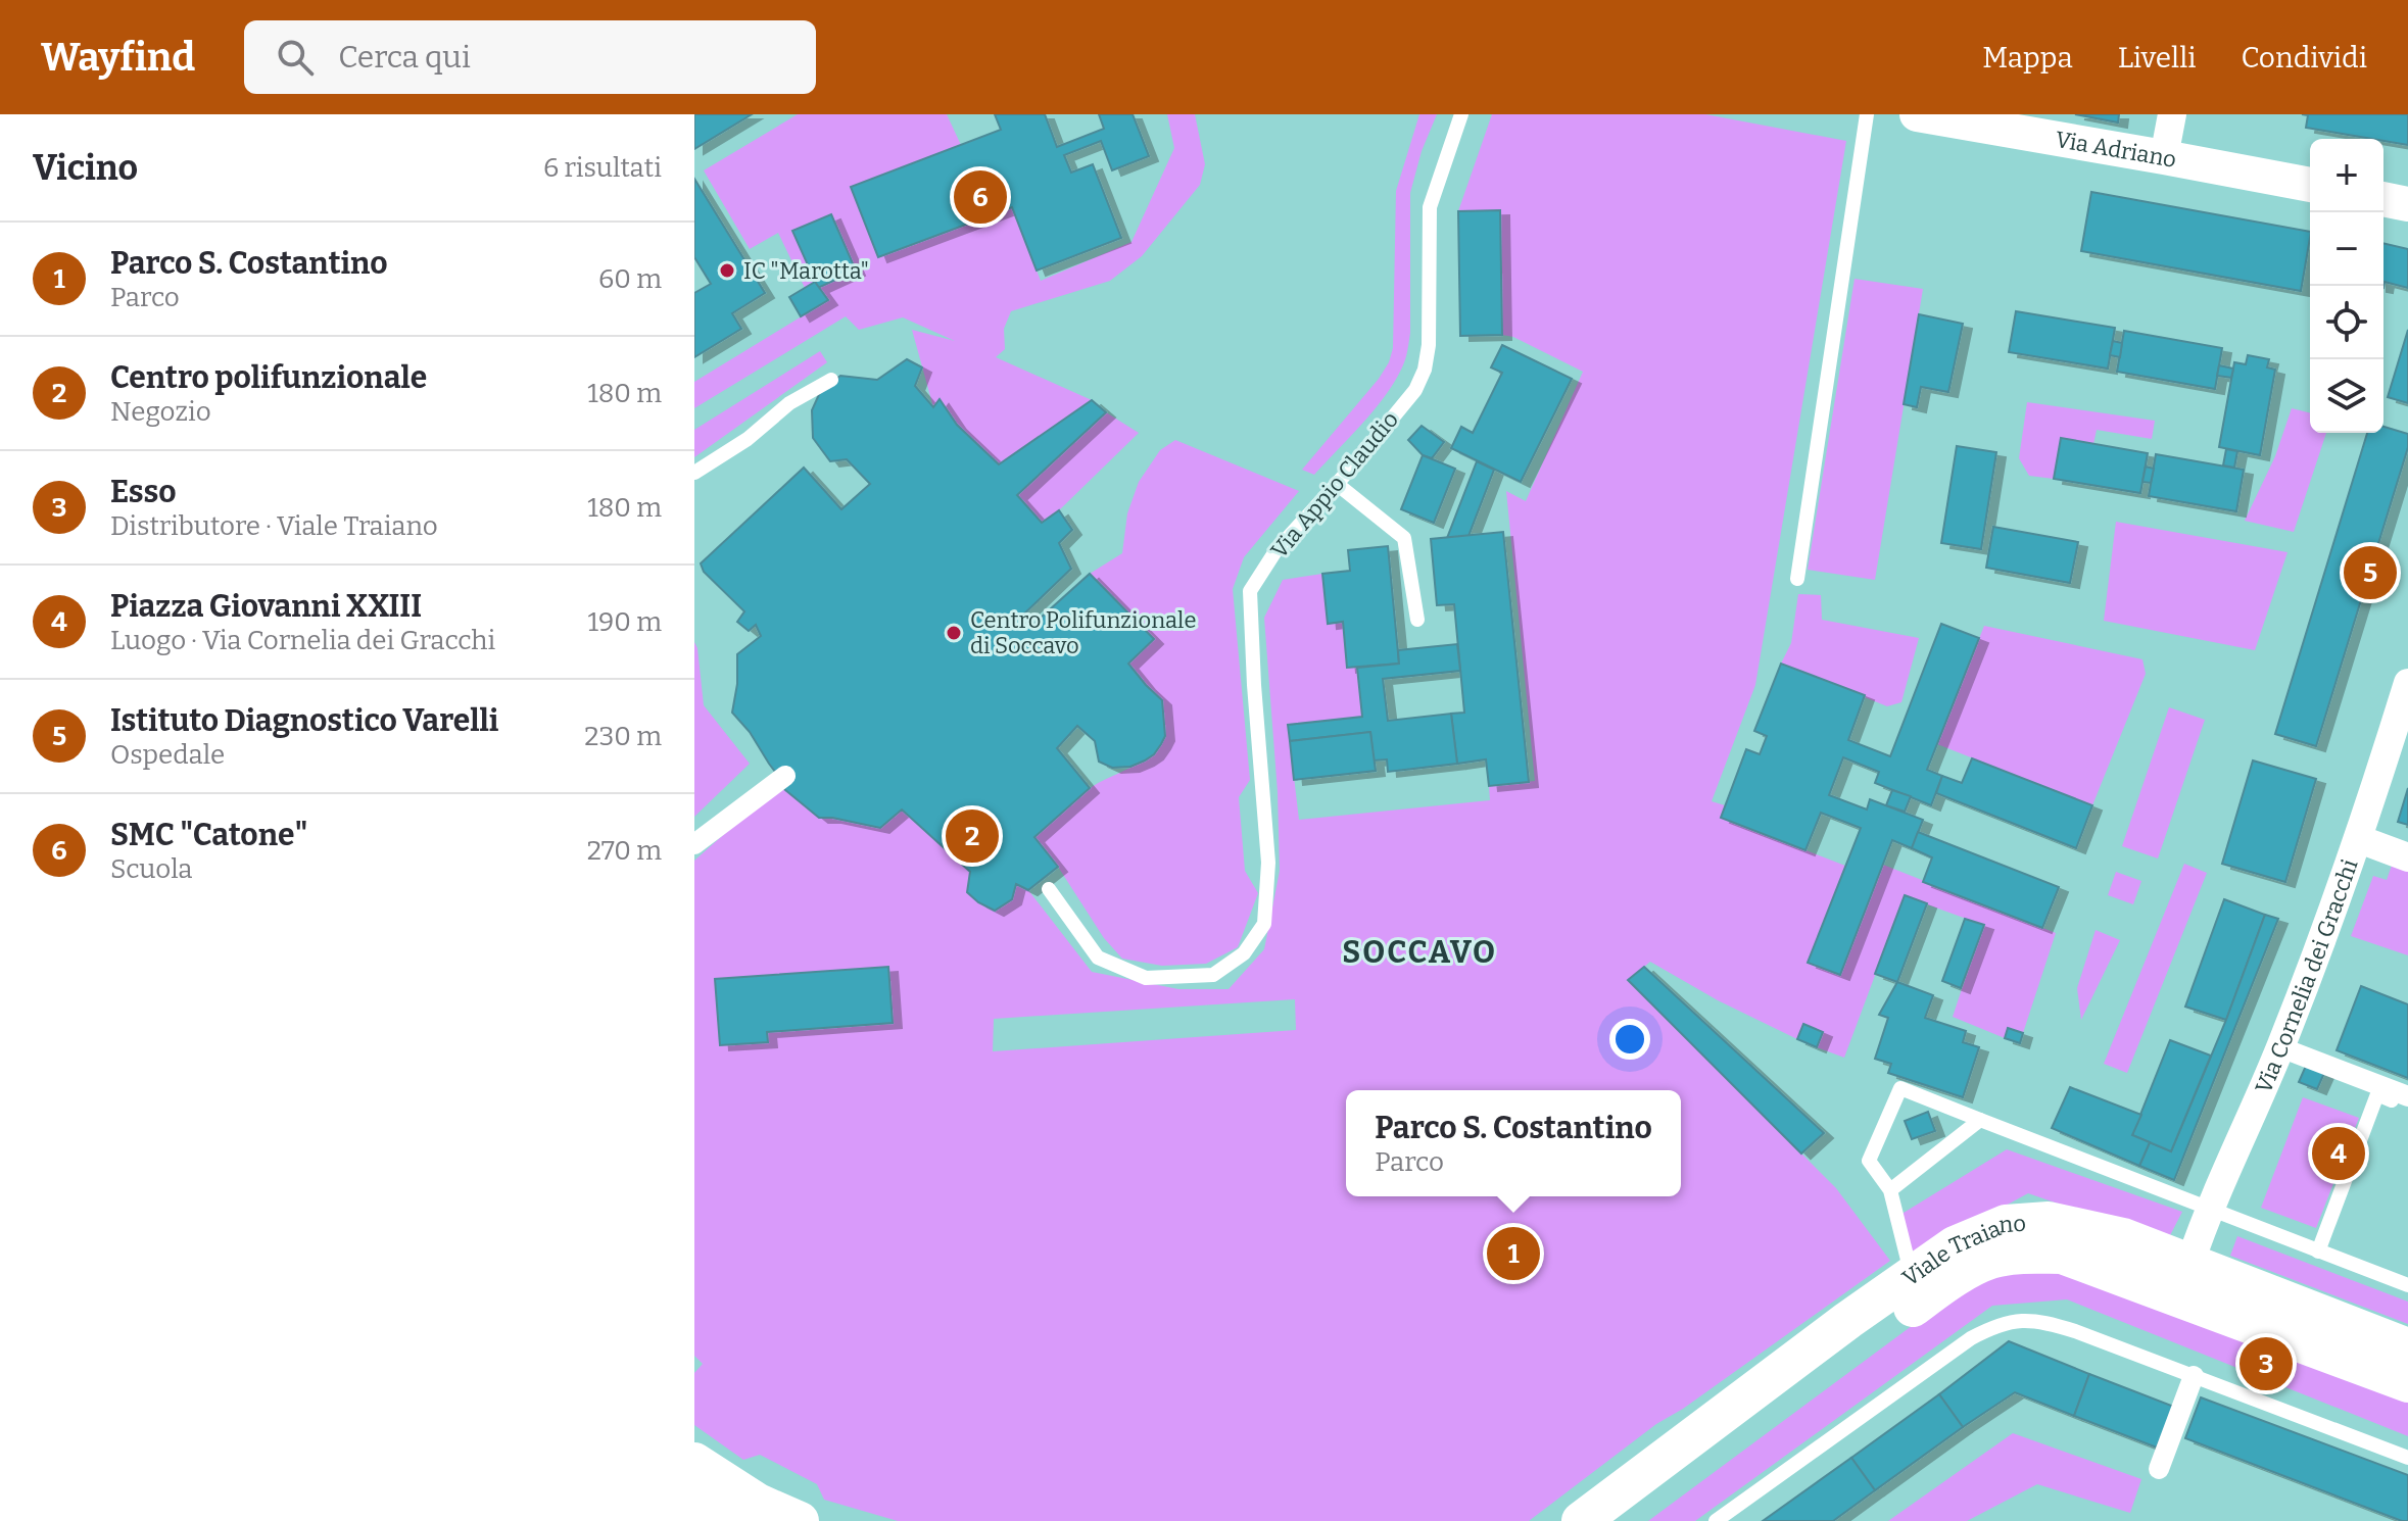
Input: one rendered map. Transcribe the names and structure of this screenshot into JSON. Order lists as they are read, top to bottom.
{
  "streets": {
    "main road": ["Viale Traiano"],
    "street": ["Via Adriano", "Via Cornelia dei Gracchi"],
    "lane": ["Via Appio Claudio"]
  },
  "crossings": [
    ["Via Cornelia dei Gracchi", "Viale Traiano"]
  ],
  "districts": ["SOCCAVO"],
  "places": ["IC \"Marotta\"", "Centro Polifunzionale di Soccavo"],
  "page": {
    "header": "Wayfind",
    "search": "Cerca qui",
    "nav": ["Mappa", "Livelli", "Condividi"],
    "heading": ["Vicino", "6 risultati"],
    "map_buttons": ["+", "−"],
    "pins": [
      "6",
      "5",
      "2",
      "4",
      "1",
      "3"
    ],
    "list": [
      {
        "mark": "1",
        "name": "Parco S. Costantino",
        "note": "Parco",
        "value": "60 m"
      },
      {
        "mark": "2",
        "name": "Centro polifunzionale",
        "note": "Negozio",
        "value": "180 m"
      },
      {
        "mark": "3",
        "name": "Esso",
        "note": "Distributore · Viale Traiano",
        "value": "180 m"
      },
      {
        "mark": "4",
        "name": "Piazza Giovanni XXIII",
        "note": "Luogo · Via Cornelia dei Gracchi",
        "value": "190 m"
      },
      {
        "mark": "5",
        "name": "Istituto Diagnostico Varelli",
        "note": "Ospedale",
        "value": "230 m"
      },
      {
        "mark": "6",
        "name": "SMC \"Catone\"",
        "note": "Scuola",
        "value": "270 m"
      }
    ],
    "popup": ["Parco S. Costantino", "Parco"]
  }
}
